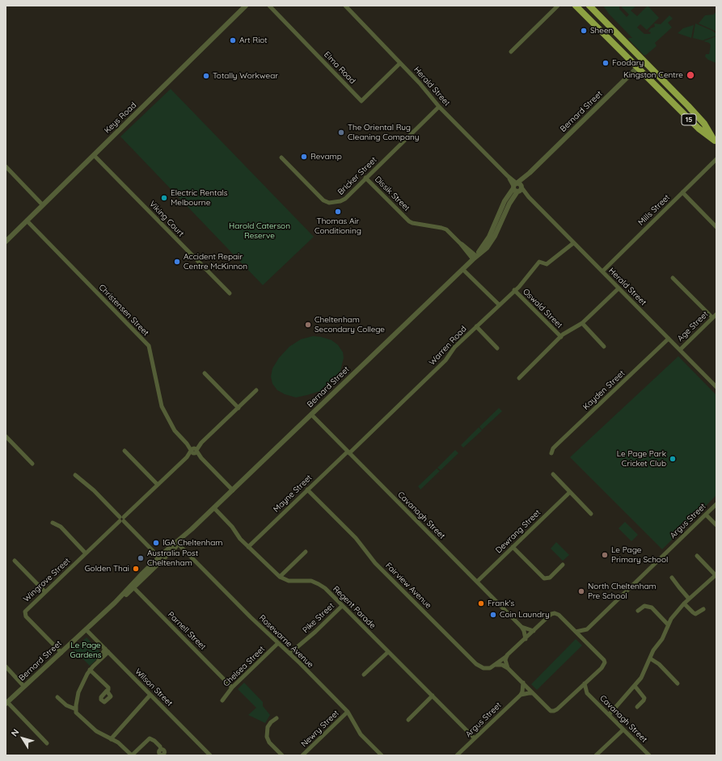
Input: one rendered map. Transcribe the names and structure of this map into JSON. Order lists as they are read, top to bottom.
{
  "streets": {
    "highway": ["15"],
    "street": [
      "Elma Road",
      "Herald Street",
      "Bernard Street",
      "Keys Road",
      "Bricker Street",
      "Dissik Street",
      "Mills Street",
      "Viking Court",
      "Oswald Street",
      "Christensen Street",
      "Age Street",
      "Warren Road",
      "Kayden Street",
      "Mayne Street",
      "Cavanagh Street",
      "Argus Street",
      "Dewrang Street",
      "Wingrove Street",
      "Fairview Avenue",
      "Regent Parade",
      "Pike Street",
      "Parnell Street",
      "Rosewarne Avenue",
      "Chelsea Street",
      "Wilson Street",
      "Newry Street"
    ]
  },
  "crossings": [
    ["Elma Road", "Herald Street"],
    ["Herald Street", "Bernard Street"],
    ["Herald Street", "Bricker Street"],
    ["Herald Street", "Mills Street"],
    ["Herald Street", "Age Street"],
    ["Herald Street", "Warren Road"],
    ["Herald Street", "Kayden Street"],
    ["Bernard Street", "15"],
    ["Bernard Street", "Dissik Street"],
    ["Bernard Street", "Christensen Street"],
    ["Bernard Street", "Cavanagh Street"],
    ["Bernard Street", "Wingrove Street"],
    ["Bernard Street", "Regent Parade"],
    ["Bernard Street", "Parnell Street"],
    ["Bernard Street", "Rosewarne Avenue"],
    ["Bernard Street", "Wilson Street"],
    ["Keys Road", "Viking Court"],
    ["Keys Road", "Christensen Street"],
    ["Bricker Street", "Dissik Street"],
    ["Oswald Street", "Warren Road"],
    ["Christensen Street", "Wingrove Street"],
    ["Warren Road", "Mayne Street"],
    ["Warren Road", "Cavanagh Street"],
    ["Mayne Street", "Cavanagh Street"],
    ["Mayne Street", "Fairview Avenue"],
    ["Mayne Street", "Regent Parade"],
    ["Cavanagh Street", "Dewrang Street"],
    ["Argus Street", "Regent Parade"],
    ["Regent Parade", "Pike Street"],
    ["Pike Street", "Rosewarne Avenue"],
    ["Parnell Street", "Chelsea Street"],
    ["Rosewarne Avenue", "Chelsea Street"],
    ["Rosewarne Avenue", "Newry Street"]
  ],
  "parks": ["Harold Caterson Reserve", "Le Page Gardens"],
  "places": [
    "Sheen",
    "Art Riot",
    "Foodary",
    "Kingston Centre",
    "Totally Workwear",
    "The Oriental Rug Cleaning Company",
    "Revamp",
    "Electric Rentals Melbourne",
    "Thomas Air Conditioning",
    "Accident Repair Centre McKinnon",
    "Cheltenham Secondary College",
    "Le Page Park Cricket Club",
    "IGA Cheltenham",
    "Le Page Primary School",
    "Australia Post Cheltenham",
    "Golden Thai",
    "North Cheltenham Pre School",
    "Frank's",
    "Coin Laundry"
  ],
  "north": "top left"
}
